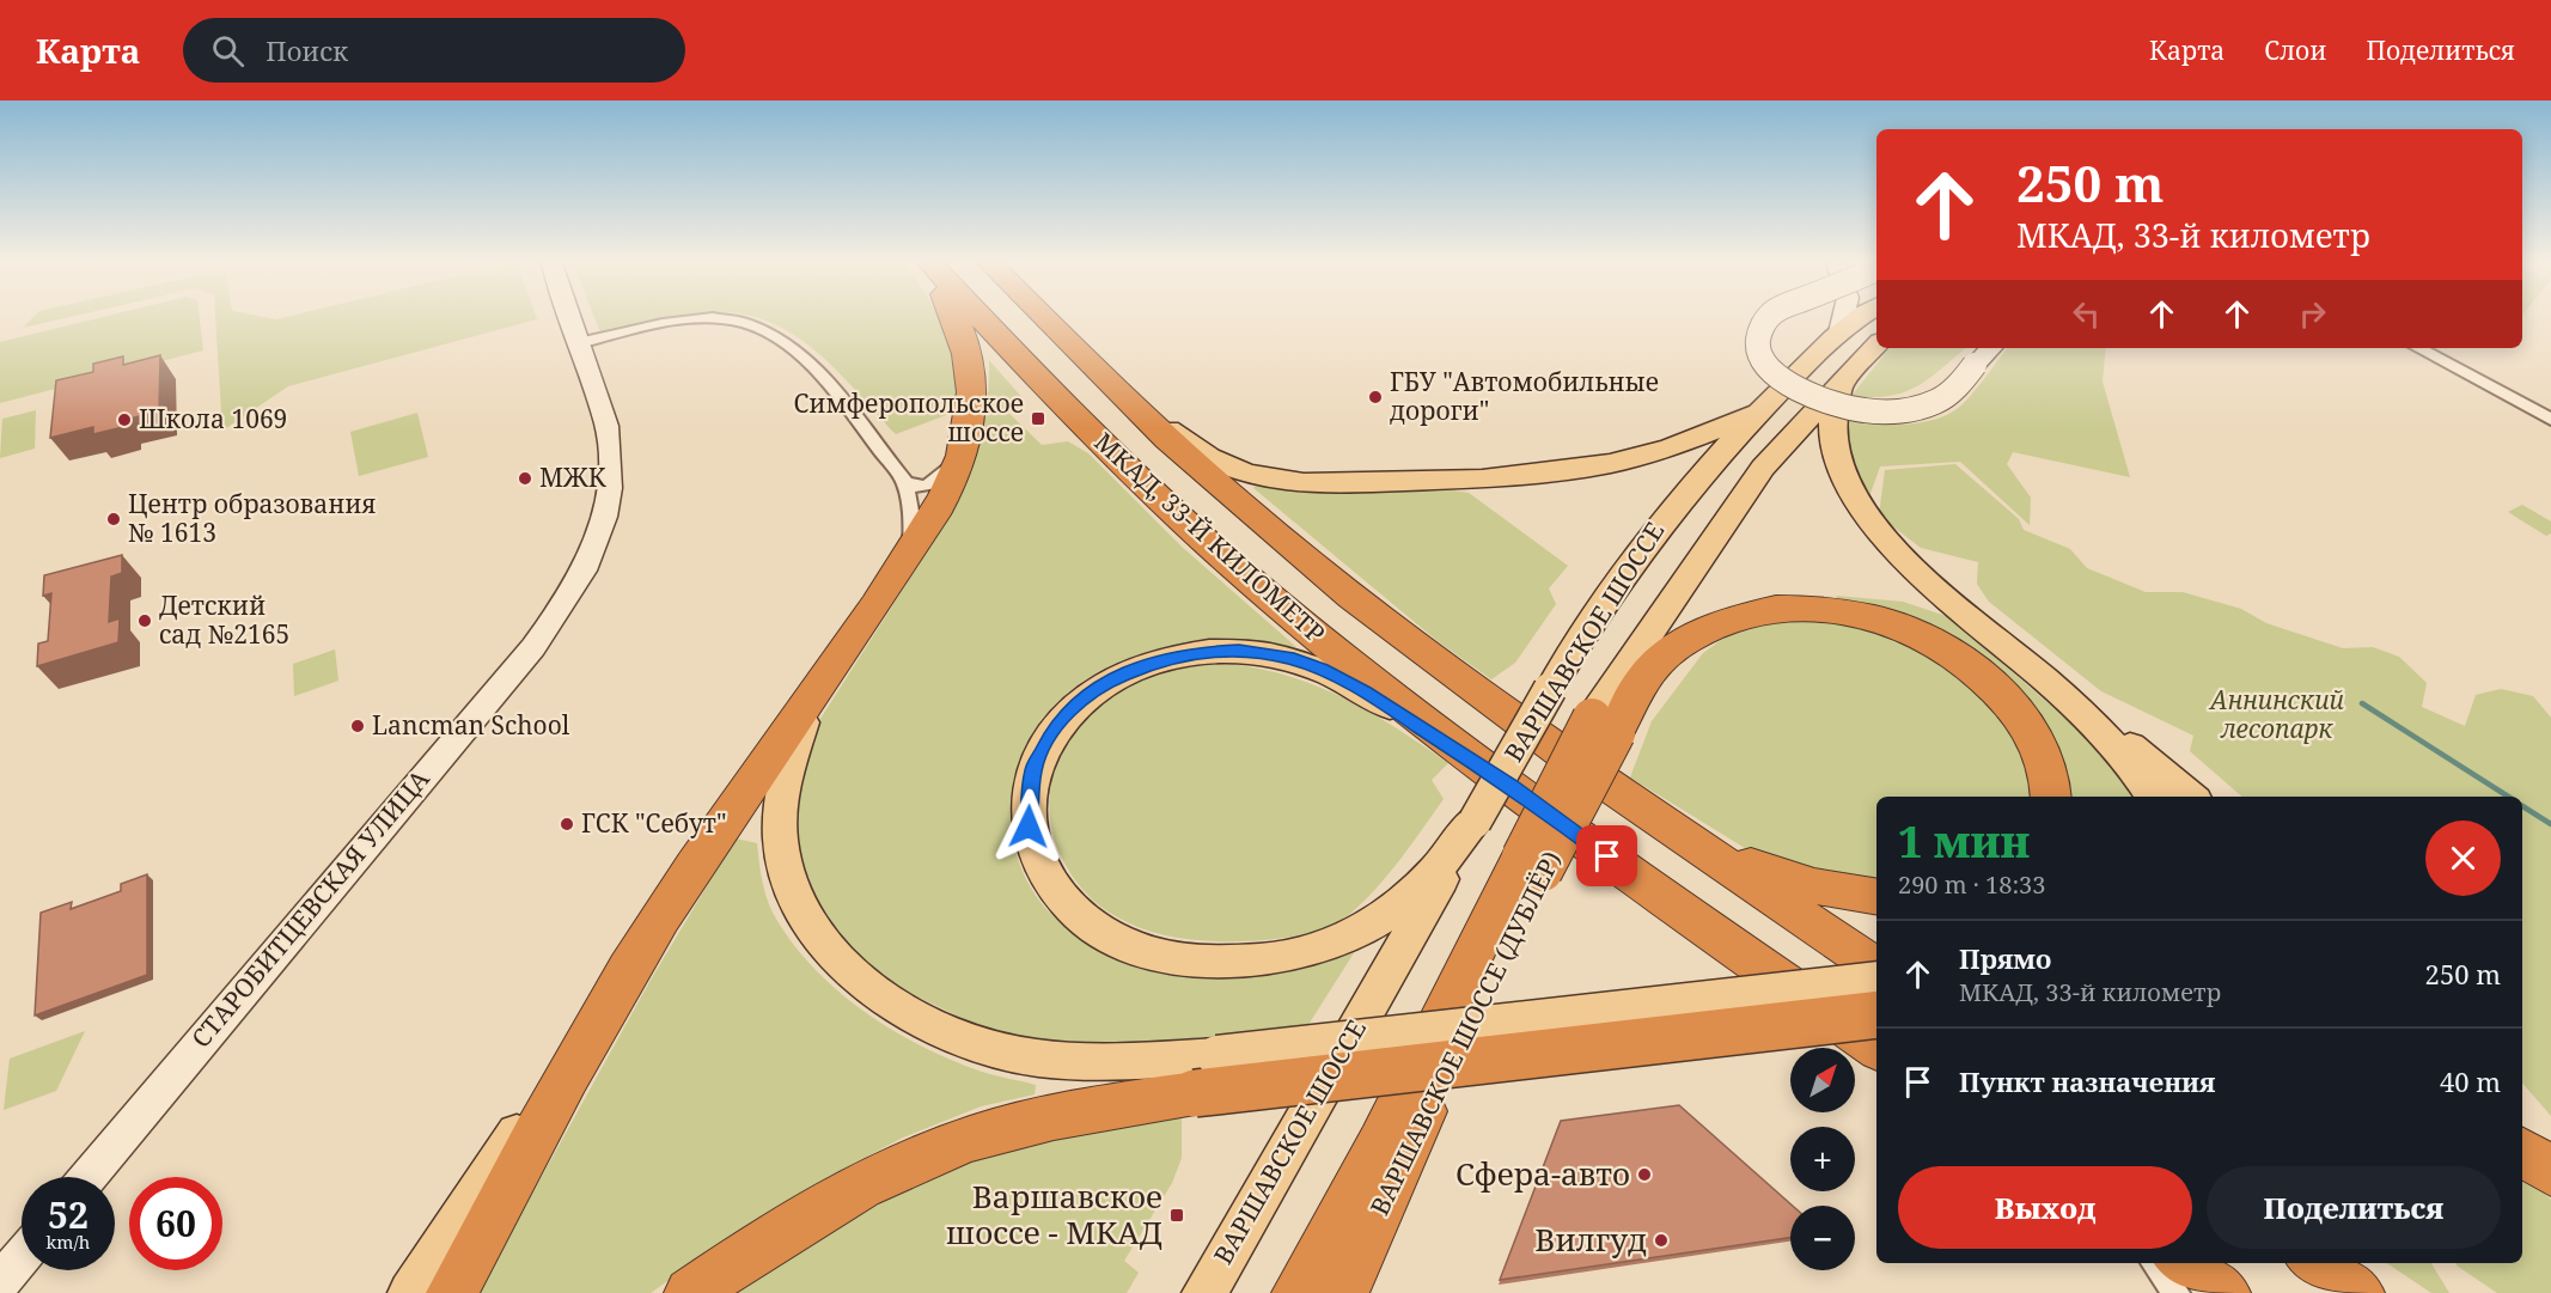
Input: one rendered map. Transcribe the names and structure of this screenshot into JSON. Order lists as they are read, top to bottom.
{
  "streets": {
    "highway": ["МКАД, 33-Й КИЛОМЕТР", "ВАРШАВСКОЕ ШОССЕ (ДУБЛЁР)"],
    "main road": ["ВАРШАВСКОЕ ШОССЕ"],
    "street": ["СТАРОБИТЦЕВСКАЯ УЛИЦА"]
  },
  "crossings": [
    ["ВАРШАВСКОЕ ШОССЕ", "ВАРШАВСКОЕ ШОССЕ (ДУБЛЁР)"]
  ],
  "parks": ["Аннинский лесопарк"],
  "places": {
    "other": [
      "ГБУ \"Автомобильные дороги\"",
      "Школа 1069",
      "МЖК",
      "Центр образования № 1613",
      "Детский сад №2165",
      "Lancman School",
      "ГСК \"Себут\"",
      "Сфера-авто",
      "Вилгуд"
    ],
    "transit": ["Симферопольское шоссе", "Варшавское шоссе - МКАД"]
  },
  "north": "top right",
  "page": {
    "header": "Карта",
    "search": "Поиск",
    "nav": ["Карта", "Слои", "Поделиться"],
    "turn": ["250 m", "МКАД, 33-й километр"],
    "heading": ["1 мин", "290 m · 18:33"],
    "list": [
      {
        "name": "Прямо",
        "note": "МКАД, 33-й километр",
        "value": "250 m"
      },
      {
        "name": "Пункт назначения",
        "value": "40 m"
      }
    ],
    "map_buttons": ["+", "−"],
    "buttons": ["Выход", "Поделиться"],
    "speed": "52 km/h",
    "limit": "60"
  }
}
